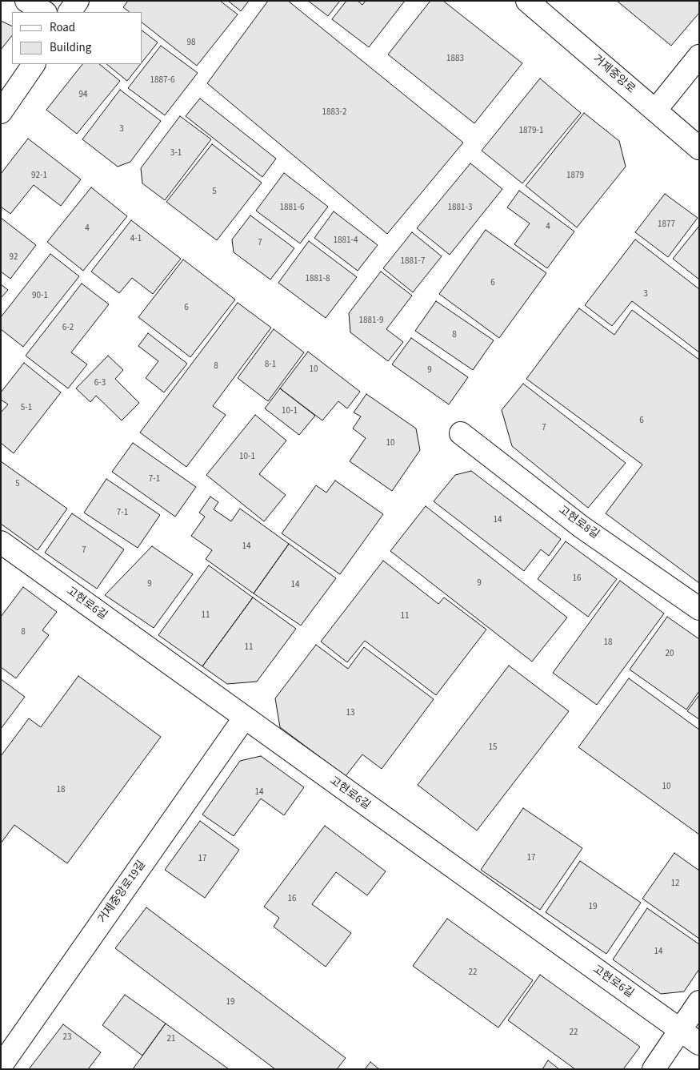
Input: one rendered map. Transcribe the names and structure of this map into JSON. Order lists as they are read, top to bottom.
{
  "streets": {
    "street": [
      "거제중앙로",
      "고현로8길",
      "고현로6길",
      "거제중앙로19길"
    ]
  },
  "crossings": [
    ["고현로6길", "거제중앙로19길"]
  ],
  "house_numbers": [
    "98",
    "1883",
    "1887-6",
    "94",
    "1883-2",
    "3",
    "1879-1",
    "3-1",
    "92-1",
    "1879",
    "5",
    "1881-6",
    "1881-3",
    "1877",
    "4",
    "4",
    "4-1",
    "1881-4",
    "7",
    "92",
    "1881-7",
    "1881-8",
    "6",
    "3",
    "90-1",
    "6",
    "1881-9",
    "6-2",
    "8",
    "8-1",
    "8",
    "10",
    "9",
    "6-3",
    "5-1",
    "10-1",
    "6",
    "7",
    "10",
    "10-1",
    "7-1",
    "5",
    "7-1",
    "14",
    "14",
    "7",
    "16",
    "9",
    "9",
    "14",
    "11",
    "11",
    "8",
    "18",
    "11",
    "20",
    "13",
    "15",
    "10",
    "18",
    "14",
    "17",
    "17",
    "12",
    "16",
    "19",
    "14",
    "22",
    "19",
    "22",
    "23",
    "21"
  ],
  "legend": ["Road", "Building"]
}
